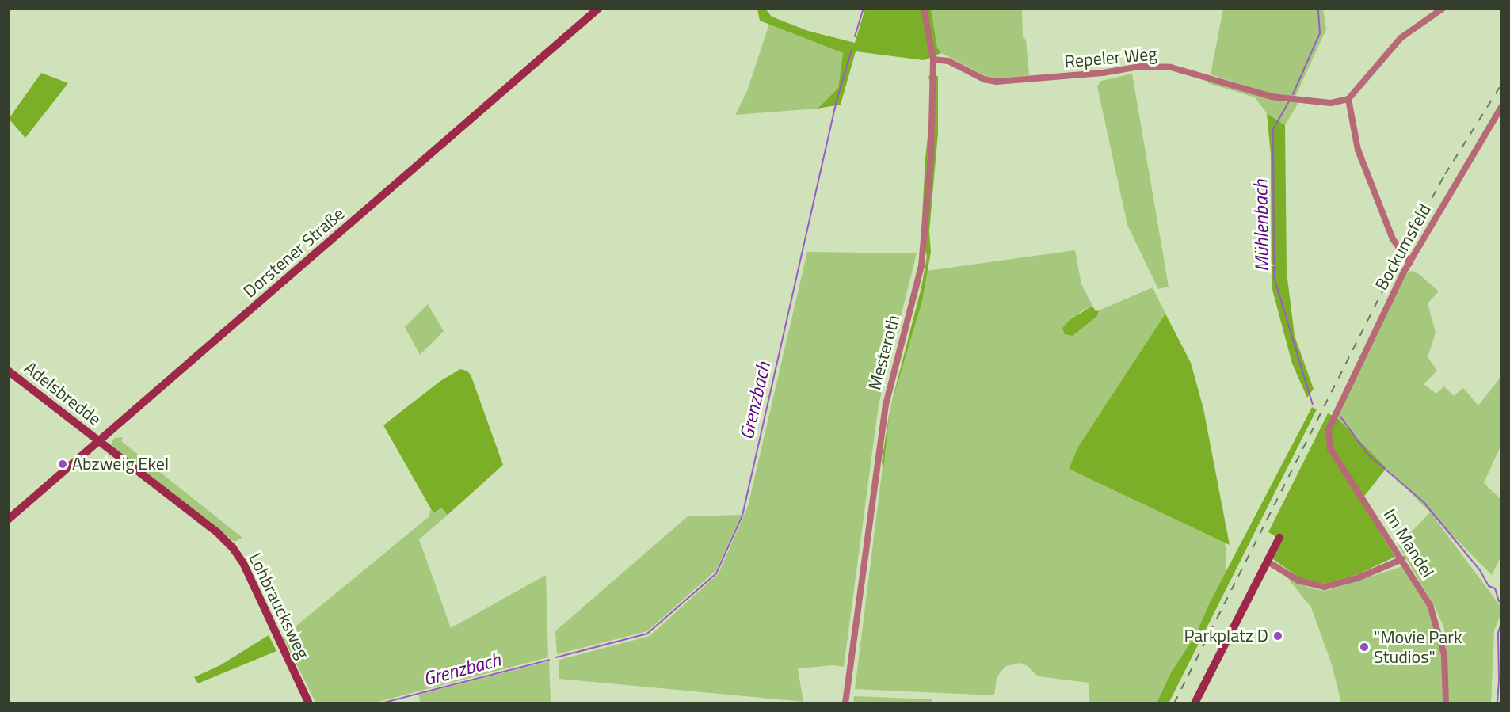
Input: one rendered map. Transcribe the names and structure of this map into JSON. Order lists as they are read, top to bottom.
{
  "streets": {
    "main road": ["Dorstener Straße", "Adelsbredde", "Lohbraucksweg"],
    "street": [
      "Repeler Weg",
      "Bockumsfeld",
      "Mesteroth",
      "Im Mandel"
    ]
  },
  "crossings": [
    ["Repeler Weg", "Mesteroth"],
    ["Bockumsfeld", "Im Mandel"],
    ["Dorstener Straße", "Adelsbredde"],
    ["Dorstener Straße", "Lohbraucksweg"],
    ["Adelsbredde", "Lohbraucksweg"]
  ],
  "water": ["Mühlenbach", "Grenzbach"],
  "places": ["Abzweig Ekel", "Parkplatz D", "\"Movie Park Studios\""]
}
